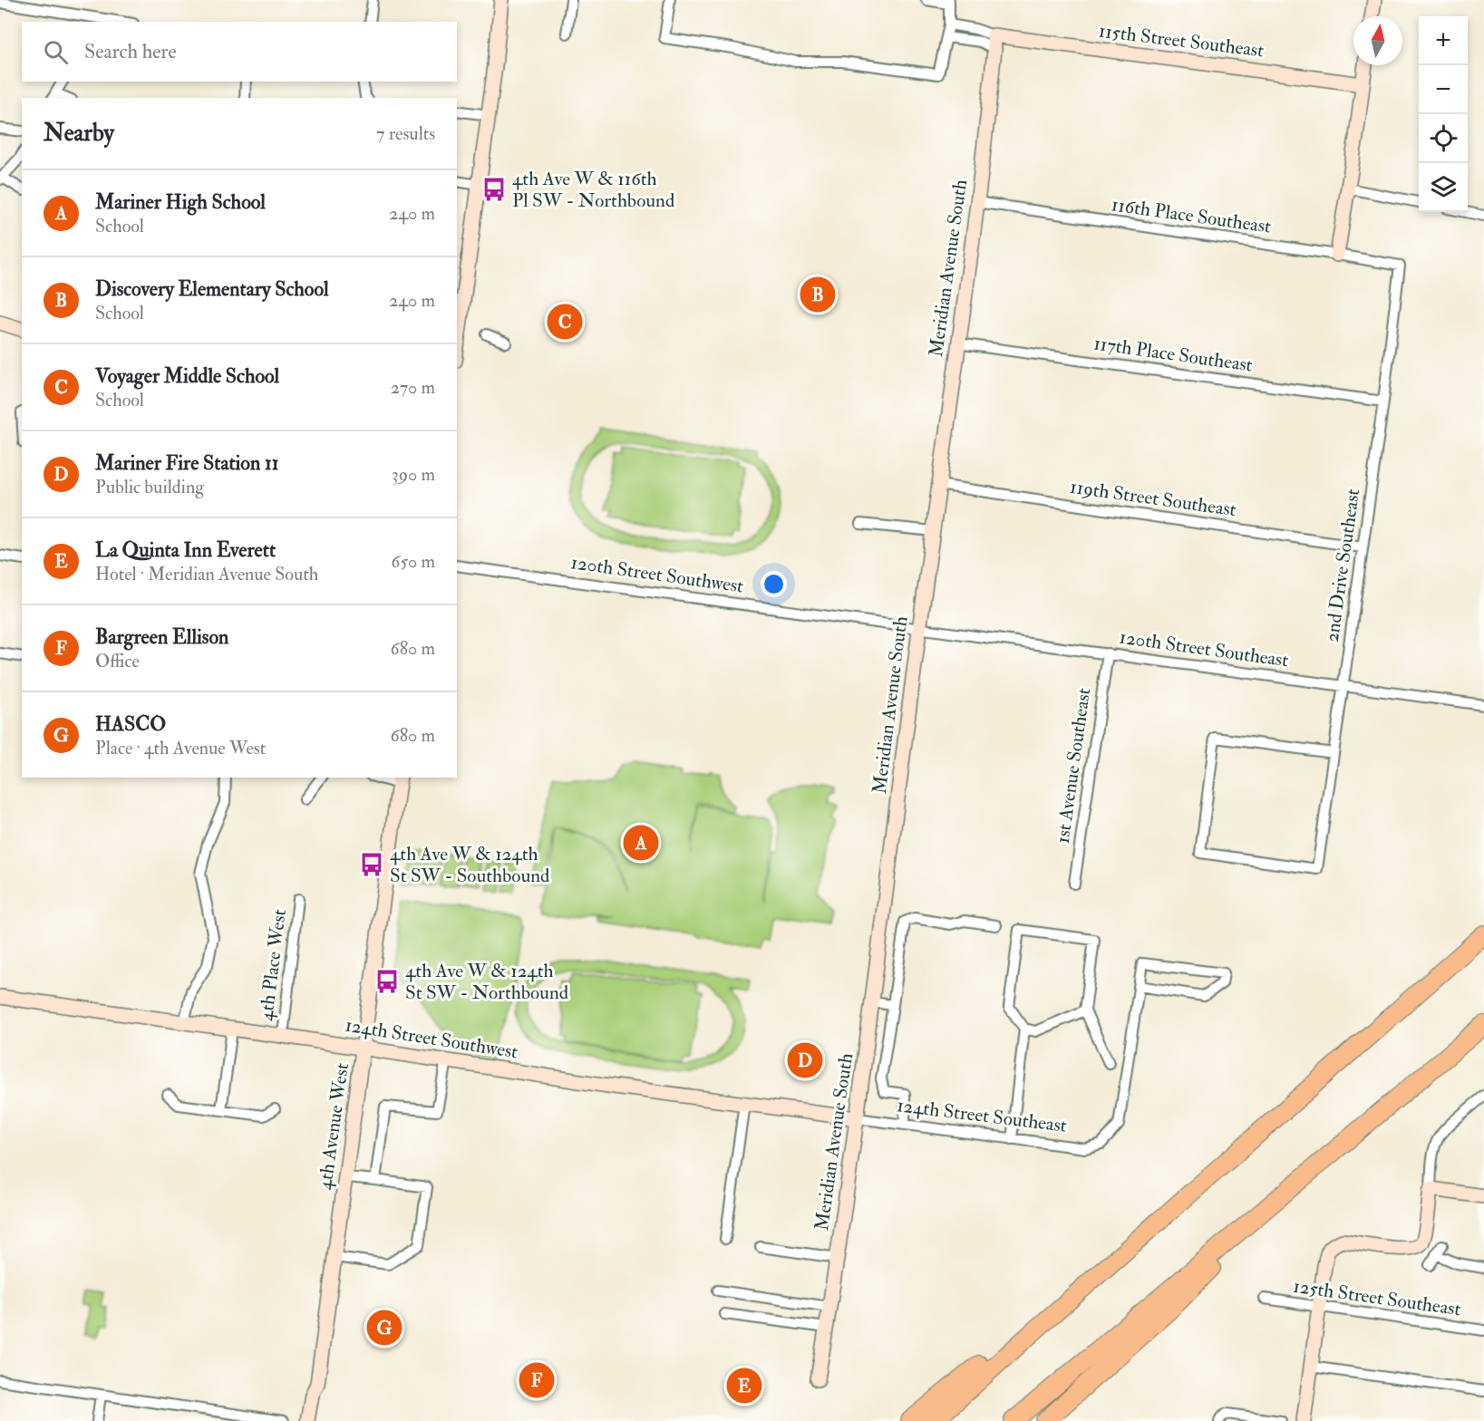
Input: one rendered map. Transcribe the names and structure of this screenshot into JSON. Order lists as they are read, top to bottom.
{
  "streets": {
    "street": [
      "115th Street Southeast",
      "116th Place Southeast",
      "Meridian Avenue South",
      "117th Place Southeast",
      "119th Street Southeast",
      "2nd Drive Southeast",
      "120th Street Southwest",
      "120th Street Southeast",
      "1st Avenue Southeast",
      "4th Place West",
      "124th Street Southwest",
      "124th Street Southeast",
      "4th Avenue West",
      "125th Street Southeast"
    ]
  },
  "crossings": [
    ["115th Street Southeast", "Meridian Avenue South"],
    ["116th Place Southeast", "Meridian Avenue South"],
    ["116th Place Southeast", "2nd Drive Southeast"],
    ["Meridian Avenue South", "117th Place Southeast"],
    ["Meridian Avenue South", "119th Street Southeast"],
    ["Meridian Avenue South", "120th Street Southwest"],
    ["Meridian Avenue South", "120th Street Southeast"],
    ["Meridian Avenue South", "124th Street Southwest"],
    ["Meridian Avenue South", "124th Street Southeast"],
    ["117th Place Southeast", "2nd Drive Southeast"],
    ["119th Street Southeast", "2nd Drive Southeast"],
    ["2nd Drive Southeast", "120th Street Southeast"],
    ["120th Street Southwest", "120th Street Southeast"],
    ["120th Street Southeast", "1st Avenue Southeast"],
    ["4th Place West", "124th Street Southwest"],
    ["124th Street Southwest", "124th Street Southeast"],
    ["124th Street Southwest", "4th Avenue West"]
  ],
  "places": {
    "bus stop": ["4th Ave W & 116th Pl SW - Northbound", "4th Ave W & 124th St SW - Southbound", "4th Ave W & 124th St SW - Northbound"]
  },
  "north": "top",
  "page": {
    "map_buttons": ["+", "−"],
    "search": "Search here",
    "heading": ["Nearby", "7 results"],
    "list": [
      {
        "mark": "A",
        "name": "Mariner High School",
        "note": "School",
        "value": "240 m"
      },
      {
        "mark": "B",
        "name": "Discovery Elementary School",
        "note": "School",
        "value": "240 m"
      },
      {
        "mark": "C",
        "name": "Voyager Middle School",
        "note": "School",
        "value": "270 m"
      },
      {
        "mark": "D",
        "name": "Mariner Fire Station 11",
        "note": "Public building",
        "value": "390 m"
      },
      {
        "mark": "E",
        "name": "La Quinta Inn Everett",
        "note": "Hotel · Meridian Avenue South",
        "value": "650 m"
      },
      {
        "mark": "F",
        "name": "Bargreen Ellison",
        "note": "Office",
        "value": "680 m"
      },
      {
        "mark": "G",
        "name": "HASCO",
        "note": "Place · 4th Avenue West",
        "value": "680 m"
      }
    ],
    "pins": [
      "B",
      "C",
      "A",
      "D",
      "G",
      "F",
      "E"
    ]
  }
}
